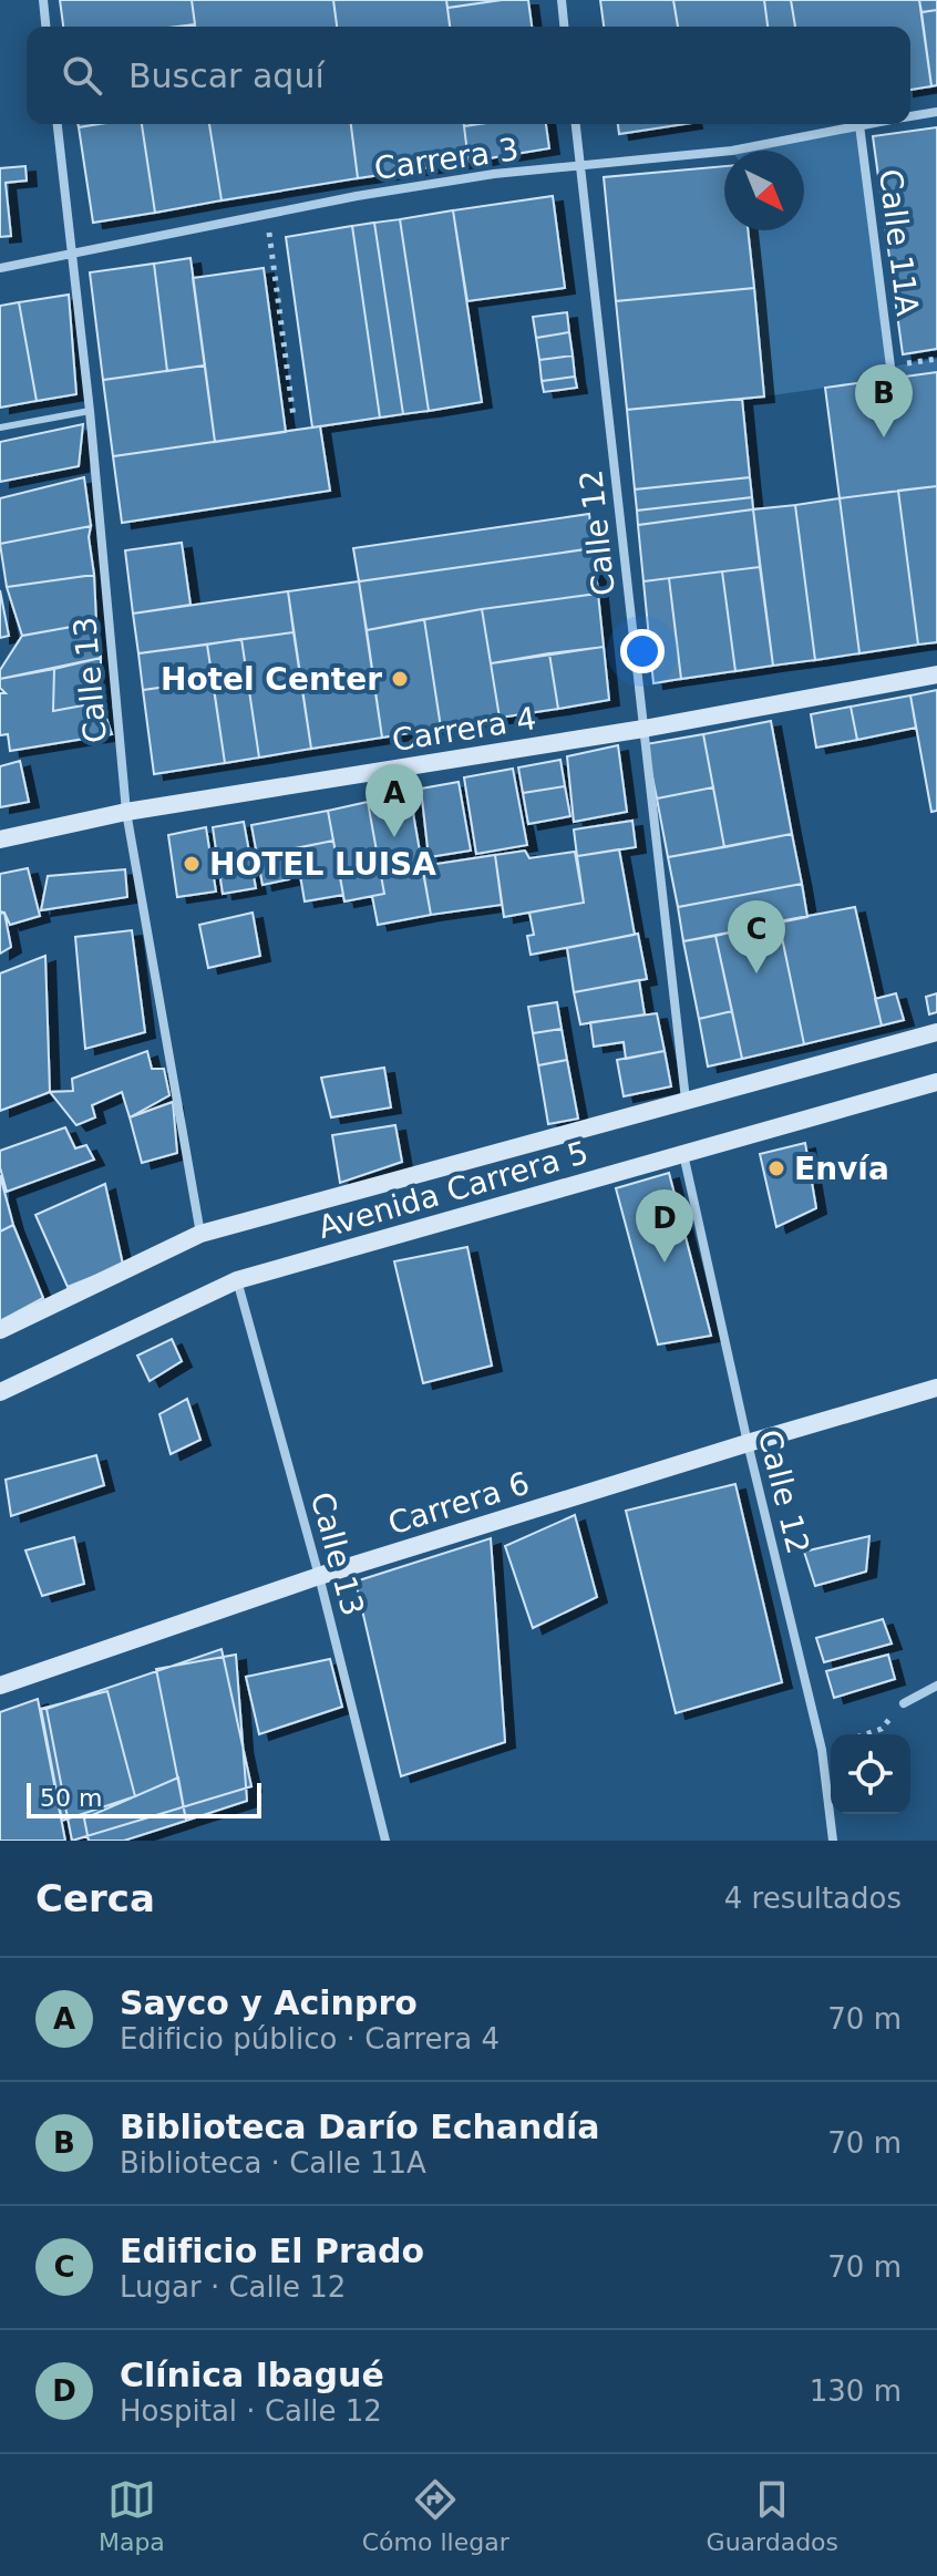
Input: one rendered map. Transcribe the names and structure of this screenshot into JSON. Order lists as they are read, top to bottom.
{
  "streets": {
    "main road": ["Carrera 4", "Avenida Carrera 5", "Carrera 6"],
    "street": [
      "Carrera 3",
      "Calle 11A",
      "Calle 12",
      "Calle 13"
    ]
  },
  "crossings": [
    ["Carrera 3", "Calle 11A"],
    ["Carrera 3", "Calle 12"],
    ["Carrera 3", "Calle 13"],
    ["Calle 12", "Carrera 4"],
    ["Calle 12", "Avenida Carrera 5"],
    ["Calle 12", "Carrera 6"],
    ["Calle 13", "Carrera 4"],
    ["Calle 13", "Avenida Carrera 5"],
    ["Calle 13", "Carrera 6"]
  ],
  "places": ["Hotel Center", "HOTEL LUISA", "Envía"],
  "scale_bar": "50 m",
  "north": "bottom right",
  "page": {
    "search": "Buscar aquí",
    "pins": [
      "B",
      "A",
      "C",
      "D"
    ],
    "scale": "50 m",
    "heading": ["Cerca", "4 resultados"],
    "list": [
      {
        "mark": "A",
        "name": "Sayco y Acinpro",
        "note": "Edificio público · Carrera 4",
        "value": "70 m"
      },
      {
        "mark": "B",
        "name": "Biblioteca Darío Echandía",
        "note": "Biblioteca · Calle 11A",
        "value": "70 m"
      },
      {
        "mark": "C",
        "name": "Edificio El Prado",
        "note": "Lugar · Calle 12",
        "value": "70 m"
      },
      {
        "mark": "D",
        "name": "Clínica Ibagué",
        "note": "Hospital · Calle 12",
        "value": "130 m"
      }
    ],
    "nav": ["Mapa", "Cómo llegar", "Guardados"]
  }
}
